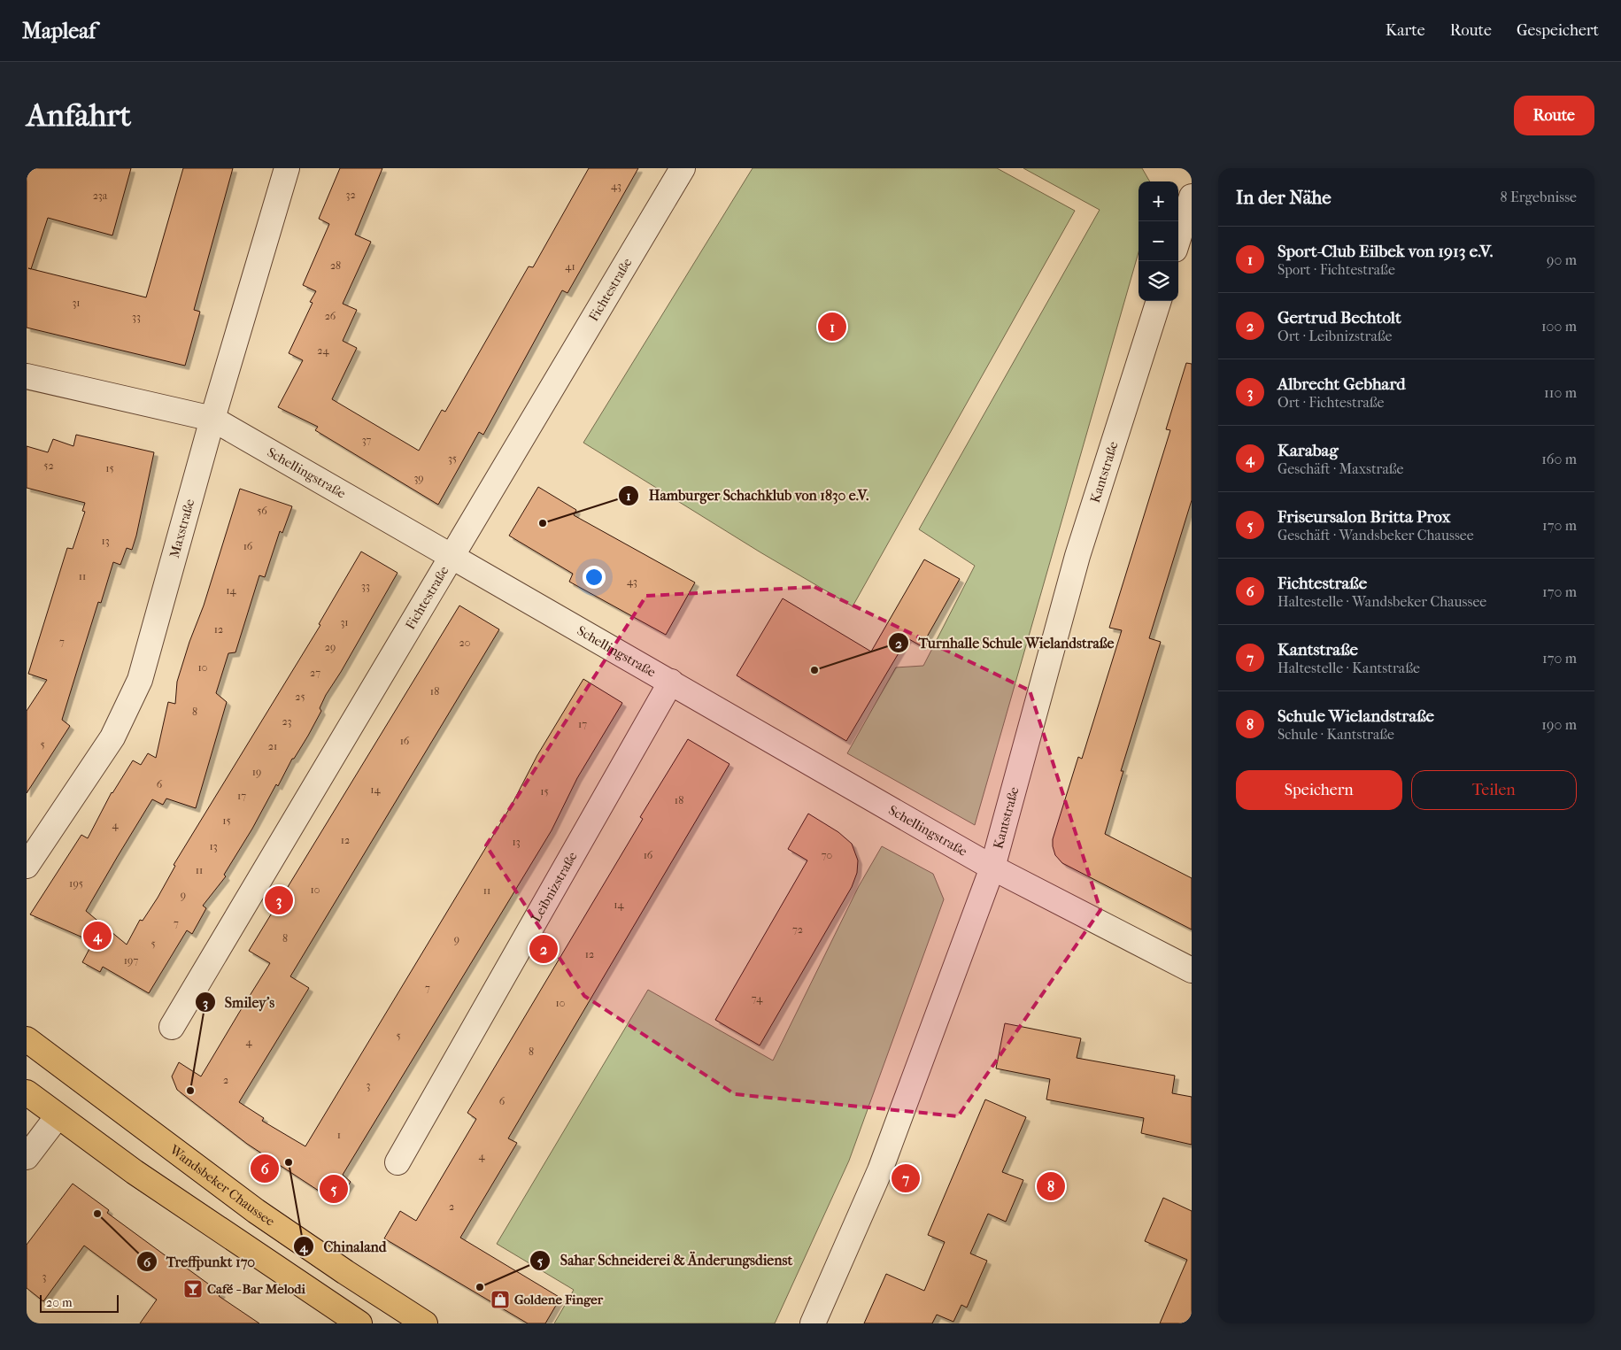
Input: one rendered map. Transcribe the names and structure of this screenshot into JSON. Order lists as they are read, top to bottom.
{
  "streets": {
    "main road": ["Wandsbeker Chaussee"],
    "street": [
      "Fichtestraße",
      "Schellingstraße",
      "Kantstraße",
      "Maxstraße",
      "Leibnizstraße"
    ]
  },
  "crossings": [
    ["Fichtestraße", "Schellingstraße"],
    ["Schellingstraße", "Kantstraße"],
    ["Schellingstraße", "Maxstraße"],
    ["Schellingstraße", "Leibnizstraße"]
  ],
  "places": {
    "other": [
      "Hamburger Schachklub von 1830 e.V.",
      "Turnhalle Schule Wielandstraße",
      "Smiley's",
      "Chinaland",
      "Treffpunkt 170",
      "Sahar Schneiderei & Änderungsdienst"
    ],
    "bar": ["Café - Bar Melodi"],
    "shop": ["Goldene Finger"]
  },
  "house_numbers": [
    "43",
    "32",
    "23a",
    "28",
    "41",
    "31",
    "26",
    "33",
    "24",
    "37",
    "35",
    "52",
    "15",
    "39",
    "56",
    "13",
    "16",
    "11",
    "43",
    "33",
    "14",
    "31",
    "12",
    "7",
    "20",
    "29",
    "10",
    "27",
    "18",
    "25",
    "8",
    "23",
    "17",
    "16",
    "5",
    "21",
    "19",
    "6",
    "14",
    "15",
    "17",
    "18",
    "15",
    "4",
    "12",
    "13",
    "13",
    "16",
    "70",
    "11",
    "195",
    "10",
    "11",
    "9",
    "14",
    "7",
    "72",
    "8",
    "9",
    "5",
    "12",
    "197",
    "7",
    "74",
    "10",
    "5",
    "4",
    "8",
    "2",
    "3",
    "6",
    "1",
    "4",
    "2",
    "3"
  ],
  "scale_bar": "20 m",
  "page": {
    "header": "Mapleaf",
    "nav": ["Karte", "Route", "Gespeichert"],
    "buttons": [
      "Route",
      ["Speichern", "Teilen"]
    ],
    "title": "Anfahrt",
    "heading": ["In der Nähe", "8 Ergebnisse"],
    "map_buttons": ["+", "−"],
    "list": [
      {
        "mark": "1",
        "name": "Sport-Club Eilbek von 1913 e.V.",
        "note": "Sport · Fichtestraße",
        "value": "90 m"
      },
      {
        "mark": "2",
        "name": "Gertrud Bechtolt",
        "note": "Ort · Leibnizstraße",
        "value": "100 m"
      },
      {
        "mark": "3",
        "name": "Albrecht Gebhard",
        "note": "Ort · Fichtestraße",
        "value": "110 m"
      },
      {
        "mark": "4",
        "name": "Karabag",
        "note": "Geschäft · Maxstraße",
        "value": "160 m"
      },
      {
        "mark": "5",
        "name": "Friseursalon Britta Prox",
        "note": "Geschäft · Wandsbeker Chaussee",
        "value": "170 m"
      },
      {
        "mark": "6",
        "name": "Fichtestraße",
        "note": "Haltestelle · Wandsbeker Chaussee",
        "value": "170 m"
      },
      {
        "mark": "7",
        "name": "Kantstraße",
        "note": "Haltestelle · Kantstraße",
        "value": "170 m"
      },
      {
        "mark": "8",
        "name": "Schule Wielandstraße",
        "note": "Schule · Kantstraße",
        "value": "190 m"
      }
    ],
    "pins": [
      "1",
      "3",
      "4",
      "2",
      "6",
      "7",
      "8",
      "5"
    ],
    "scale": "20 m"
  }
}
